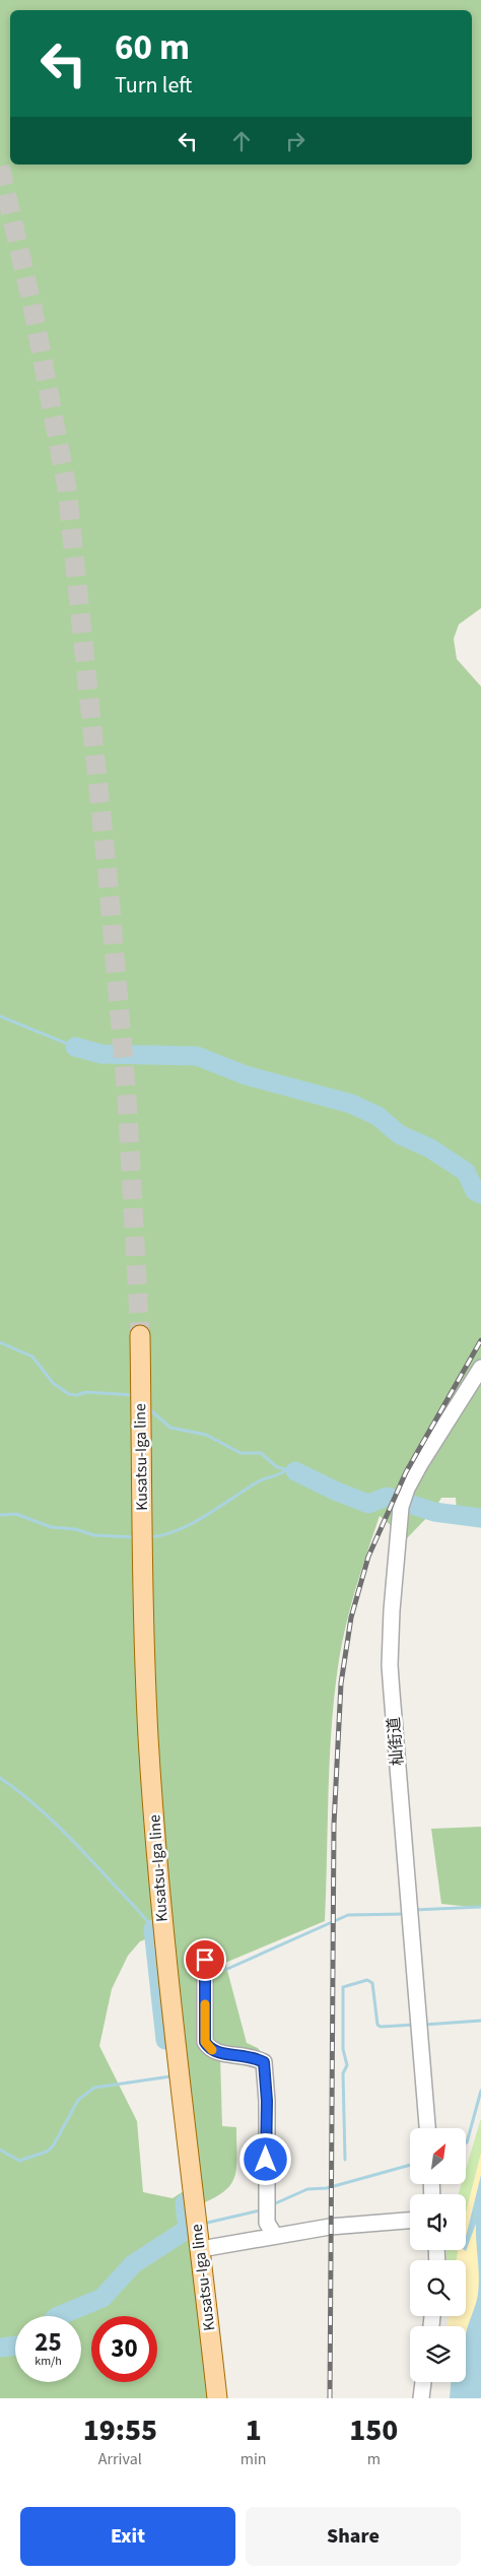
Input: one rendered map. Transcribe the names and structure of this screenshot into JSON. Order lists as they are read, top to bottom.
{
  "streets": {
    "main road": ["Kusatsu-Iga line"],
    "street": ["杣街道"]
  },
  "north": "top right",
  "page": {
    "turn": ["60 m", "Turn left"],
    "speed": "25 km/h",
    "limit": "30",
    "eta": [
      "19:55",
      "Arrival",
      "1",
      "min",
      "150",
      "m"
    ],
    "buttons": ["Exit", "Share"]
  }
}
